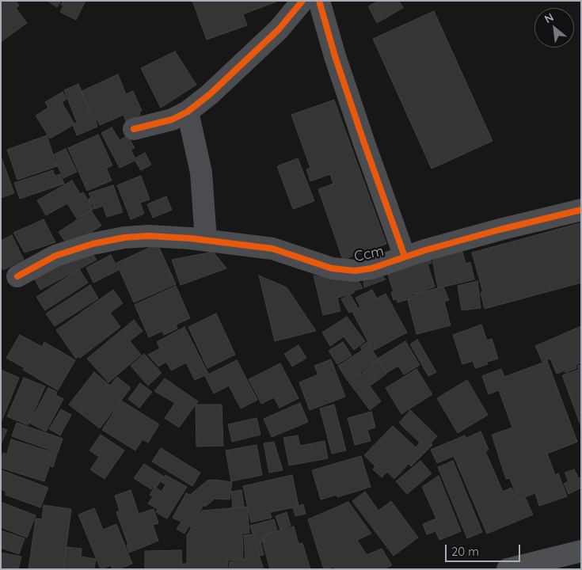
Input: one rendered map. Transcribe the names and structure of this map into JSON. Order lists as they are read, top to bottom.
{
  "streets": {
    "street": ["Ccm"]
  },
  "scale_bar": "20 m",
  "north": "top left"
}
